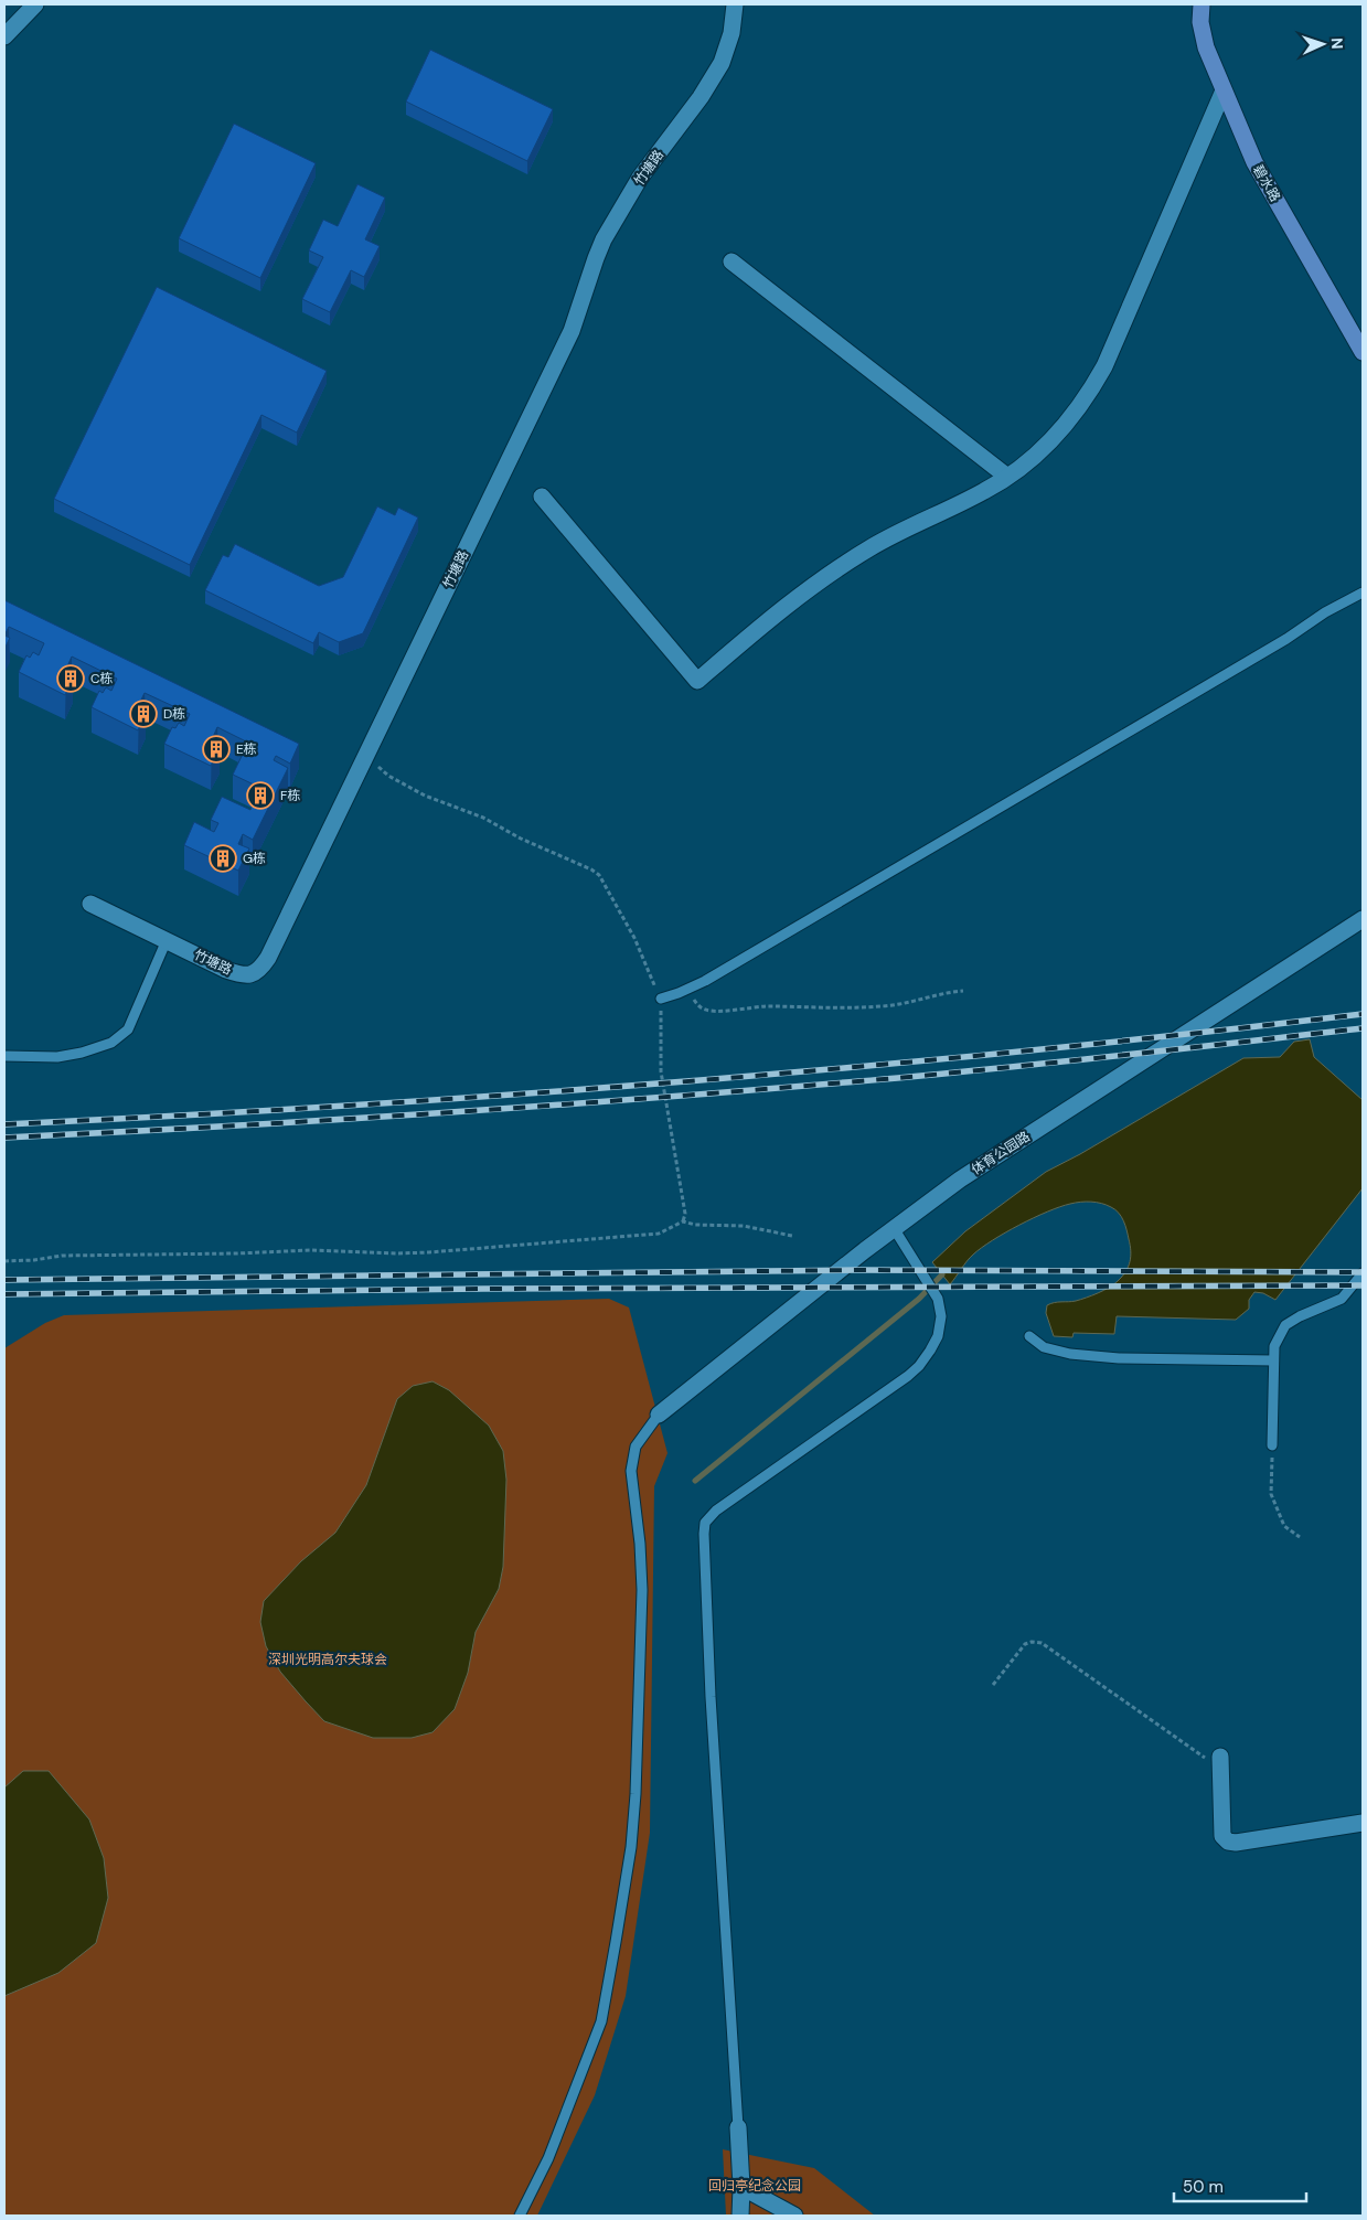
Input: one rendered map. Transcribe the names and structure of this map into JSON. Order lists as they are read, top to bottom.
{
  "streets": {
    "street": ["竹塘路", "碧水路", "体育公园路"]
  },
  "parks": ["深圳光明高尔夫球会", "回归亭纪念公园"],
  "places": {
    "building": [
      "C栋",
      "D栋",
      "E栋",
      "F栋",
      "G栋"
    ]
  },
  "scale_bar": "50 m",
  "north": "right"
}
